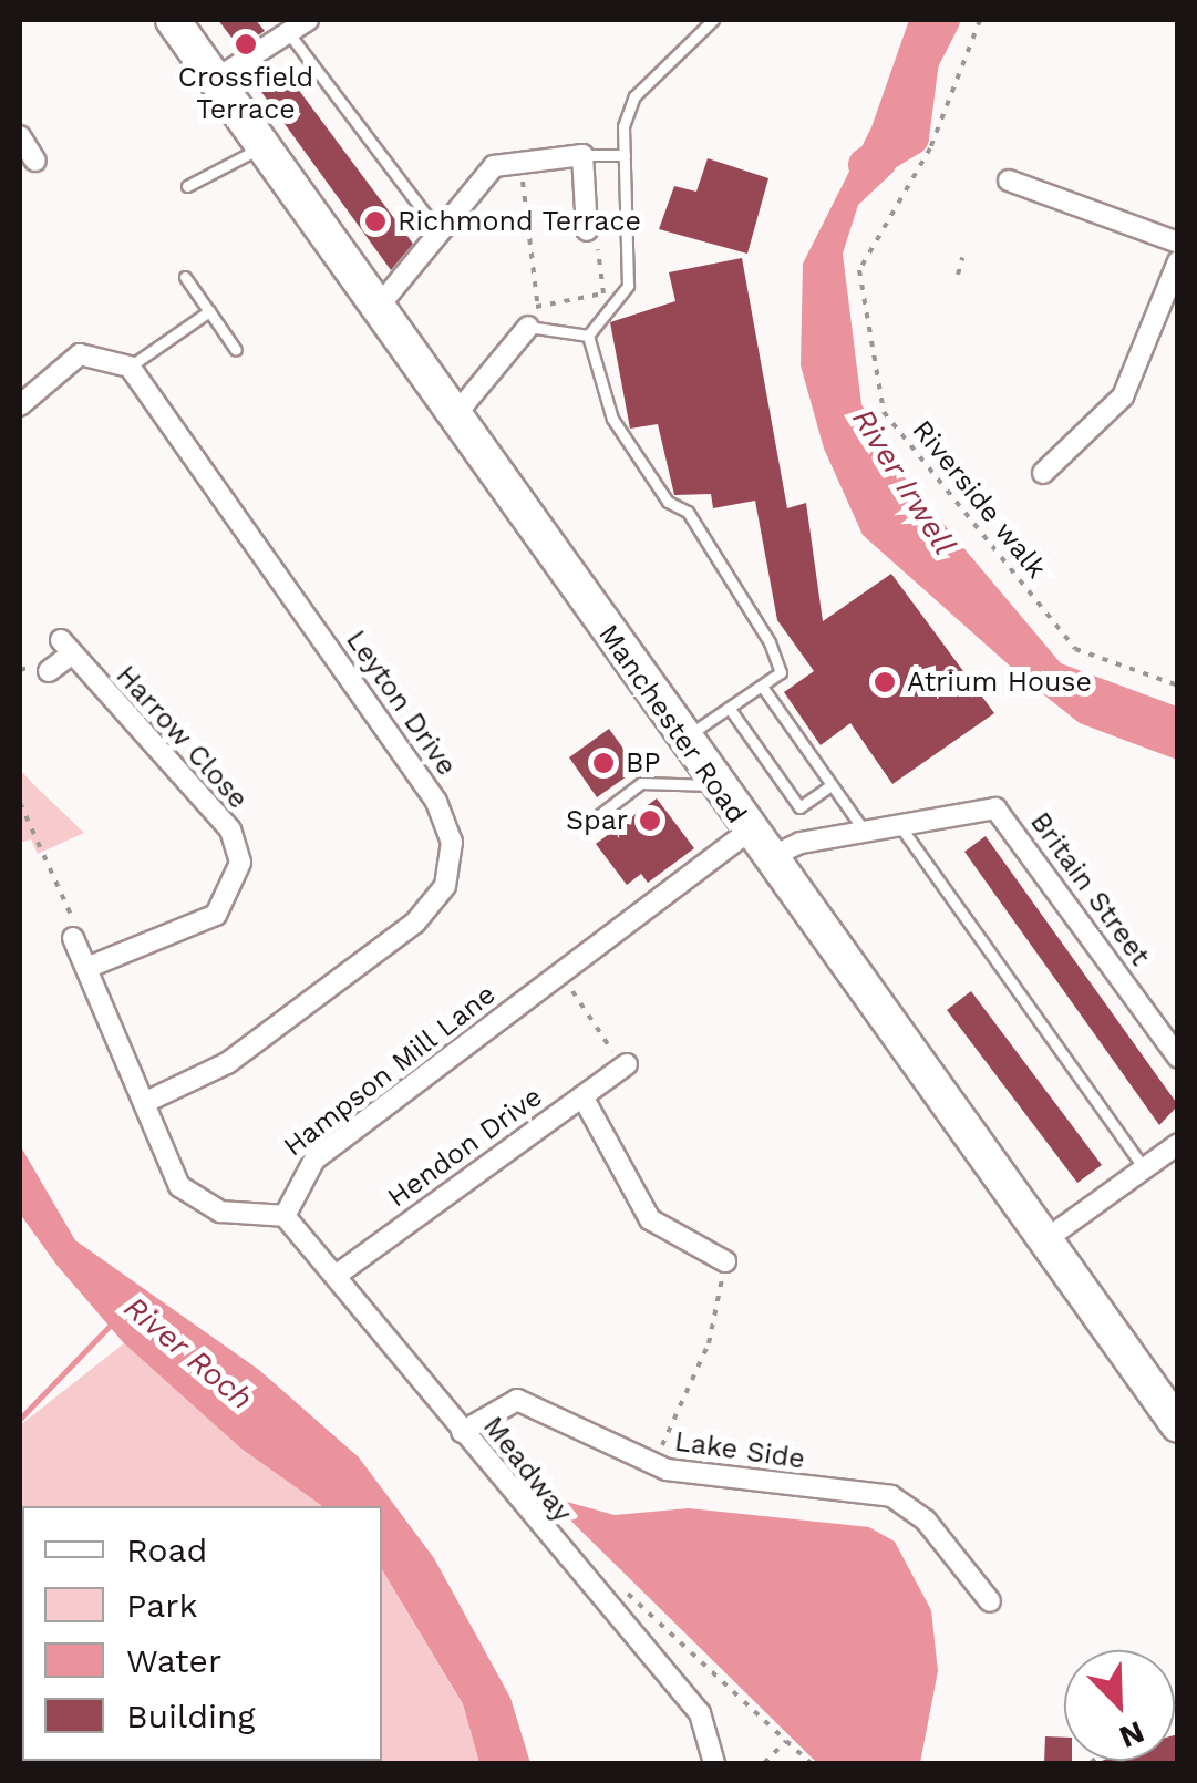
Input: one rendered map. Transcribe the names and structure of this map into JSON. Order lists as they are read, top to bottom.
{
  "streets": {
    "highway": ["Manchester Road"],
    "street": [
      "Leyton Drive",
      "Harrow Close",
      "Britain Street",
      "Hampson Mill Lane",
      "Hendon Drive",
      "Lake Side",
      "Meadway"
    ],
    "path": ["Riverside walk"]
  },
  "crossings": [
    ["Manchester Road", "Hampson Mill Lane"],
    ["Hampson Mill Lane", "Meadway"],
    ["Hendon Drive", "Meadway"],
    ["Lake Side", "Meadway"]
  ],
  "water": ["River Irwell", "River Roch"],
  "places": [
    "Crossfield Terrace",
    "Richmond Terrace",
    "Atrium House",
    "BP",
    "Spar"
  ],
  "legend": [
    "Road",
    "Park",
    "Water",
    "Building"
  ],
  "north": "bottom right"
}
